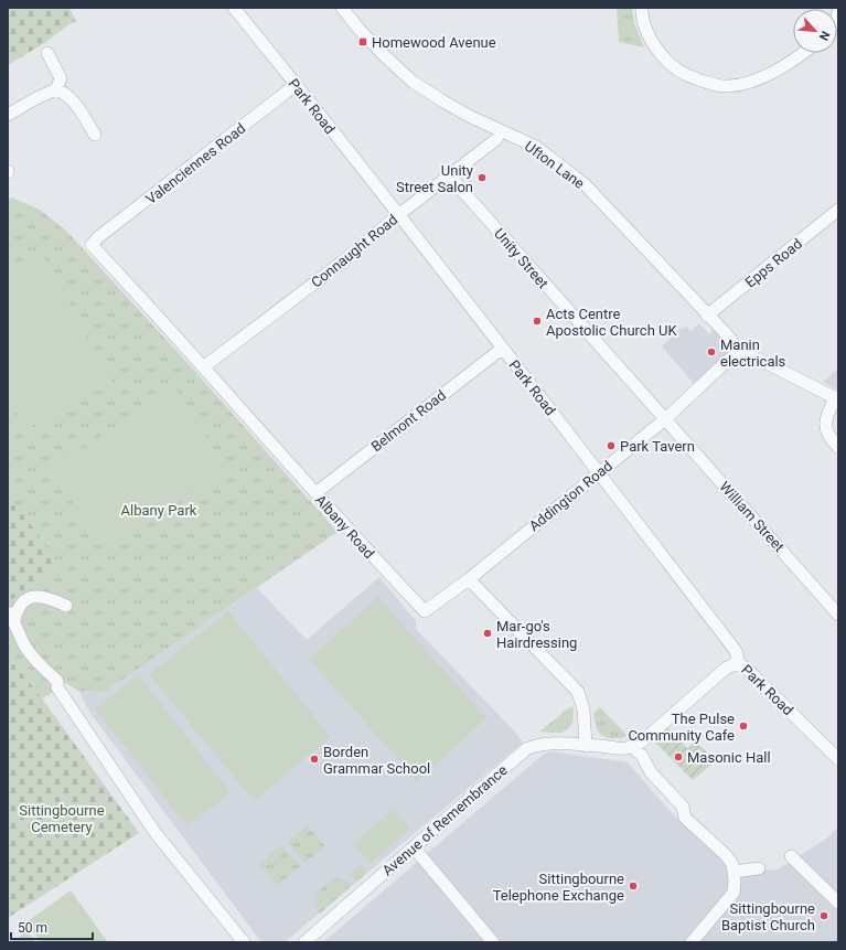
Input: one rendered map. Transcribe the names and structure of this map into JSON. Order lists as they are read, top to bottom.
{
  "streets": {
    "street": [
      "Park Road",
      "Valenciennes Road",
      "Ufton Lane",
      "Connaught Road",
      "Unity Street",
      "Epps Road",
      "Belmont Road",
      "Addington Road",
      "William Street",
      "Albany Road",
      "Avenue of Remembrance"
    ]
  },
  "crossings": [
    ["Park Road", "Valenciennes Road"],
    ["Park Road", "Connaught Road"],
    ["Park Road", "Belmont Road"],
    ["Park Road", "Addington Road"],
    ["Valenciennes Road", "Albany Road"],
    ["Ufton Lane", "Connaught Road"],
    ["Ufton Lane", "Epps Road"],
    ["Ufton Lane", "Addington Road"],
    ["Connaught Road", "Unity Street"],
    ["Connaught Road", "Albany Road"],
    ["Unity Street", "Addington Road"],
    ["Unity Street", "William Street"],
    ["Belmont Road", "Albany Road"],
    ["Addington Road", "William Street"],
    ["Addington Road", "Albany Road"]
  ],
  "parks": ["Albany Park", "Sittingbourne Cemetery"],
  "places": {
    "transit": ["Homewood Avenue"],
    "other": [
      "Unity Street Salon",
      "Acts Centre Apostolic Church UK",
      "Manin electricals",
      "Park Tavern",
      "Mar-go's Hairdressing",
      "The Pulse Community Cafe",
      "Masonic Hall",
      "Borden Grammar School",
      "Sittingbourne Telephone Exchange",
      "Sittingbourne Baptist Church"
    ]
  },
  "scale_bar": "50 m",
  "north": "bottom right"
}
